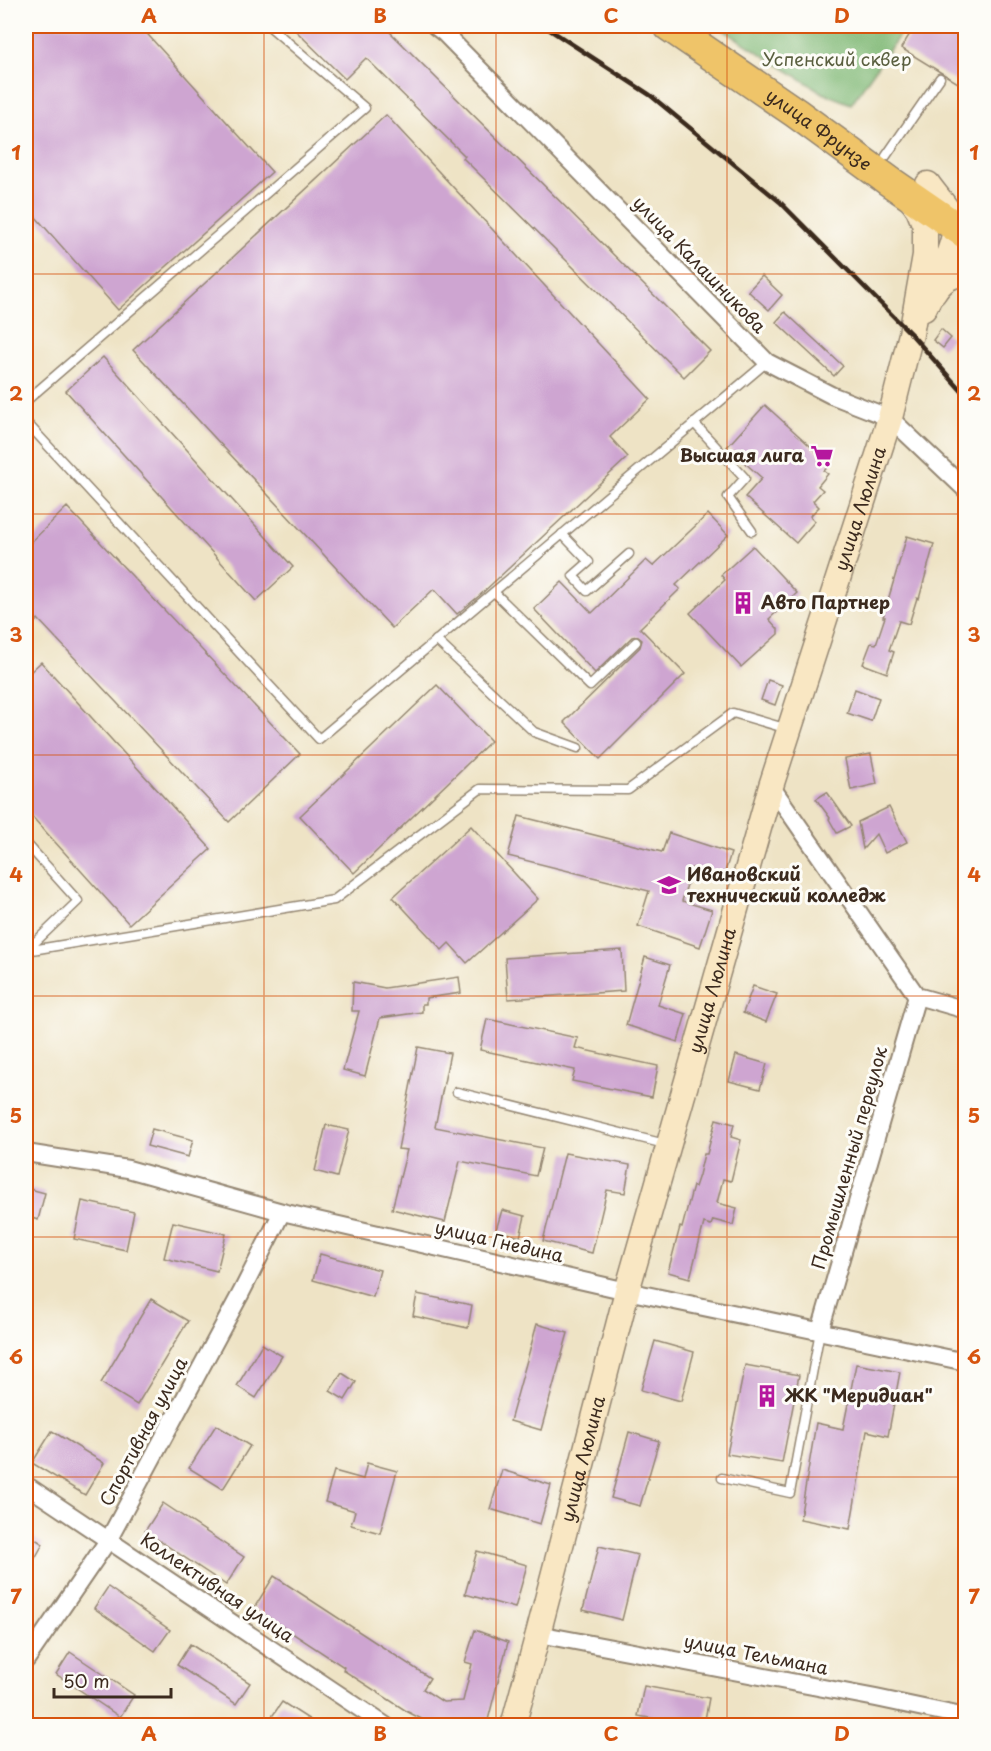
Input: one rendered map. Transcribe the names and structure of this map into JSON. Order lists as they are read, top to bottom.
{
  "streets": {
    "highway": ["улица Фрунзе"],
    "main road": ["улица Люлина"],
    "street": [
      "улица Калашникова",
      "Промышленный переулок",
      "улица Гнедина",
      "Спортивная улица",
      "Коллективная улица",
      "улица Тельмана"
    ]
  },
  "crossings": [
    ["улица Фрунзе", "улица Люлина"],
    ["улица Калашникова", "улица Люлина"],
    ["улица Люлина", "улица Гнедина"],
    ["улица Люлина", "улица Тельмана"],
    ["Промышленный переулок", "улица Гнедина"],
    ["улица Гнедина", "Спортивная улица"],
    ["Спортивная улица", "Коллективная улица"]
  ],
  "parks": ["Успенский сквер"],
  "places": {
    "supermarket": ["Высшая лига"],
    "building": ["Авто Партнер", "ЖК \"Меридиан\""],
    "school or university": ["Ивановский технический колледж"]
  },
  "scale_bar": "50 m",
  "grid": {
    "columns": [
      "A",
      "B",
      "C",
      "D"
    ],
    "rows": [
      "1",
      "2",
      "3",
      "4",
      "5",
      "6",
      "7"
    ]
  }
}
